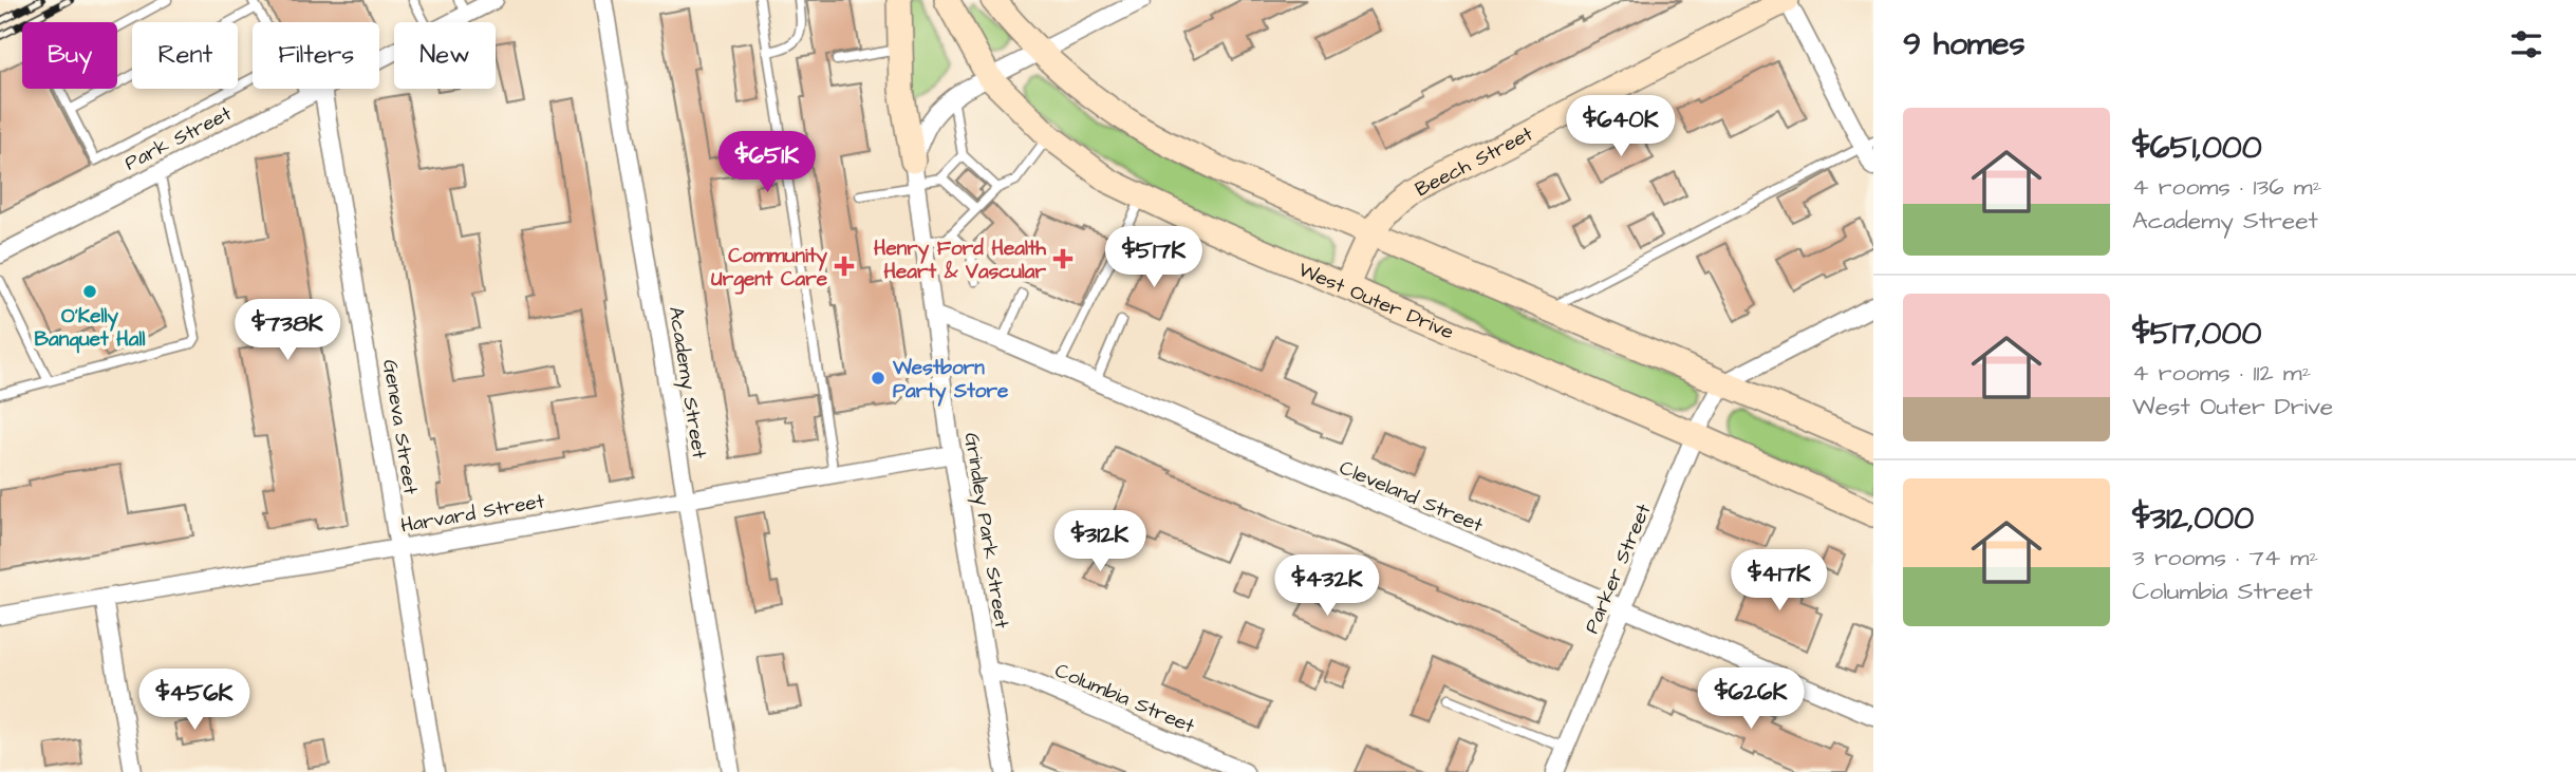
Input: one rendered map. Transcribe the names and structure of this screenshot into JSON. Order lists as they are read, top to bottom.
{
  "streets": {
    "main road": ["Beech Street", "West Outer Drive"],
    "street": [
      "Park Street",
      "Academy Street",
      "Geneva Street",
      "Cleveland Street",
      "Harvard Street",
      "Grindley Park Street",
      "Parker Street",
      "Columbia Street"
    ]
  },
  "crossings": [
    ["Beech Street", "West Outer Drive"],
    ["West Outer Drive", "Grindley Park Street"],
    ["West Outer Drive", "Parker Street"],
    ["Academy Street", "Harvard Street"],
    ["Geneva Street", "Harvard Street"],
    ["Cleveland Street", "Grindley Park Street"],
    ["Cleveland Street", "Parker Street"],
    ["Harvard Street", "Grindley Park Street"],
    ["Grindley Park Street", "Columbia Street"]
  ],
  "places": {
    "health": ["Henry Ford Health Heart & Vascular", "Community Urgent Care"],
    "other": ["O'Kelly Banquet Hall", "Westborn Party Store"]
  },
  "page": {
    "heading": "9 homes",
    "chip": [
      "Buy",
      "Rent",
      "Filters",
      "New"
    ],
    "list": [
      {
        "name": "$651,000",
        "note": "4 rooms · 136 m² · Academy Street"
      },
      {
        "name": "$517,000",
        "note": "4 rooms · 112 m² · West Outer Drive"
      },
      {
        "name": "$312,000",
        "note": "3 rooms · 74 m² · Columbia Street"
      }
    ],
    "price": [
      "$640K",
      "$651K",
      "$517K",
      "$738K",
      "$312K",
      "$417K",
      "$432K",
      "$626K",
      "$456K"
    ]
  }
}
